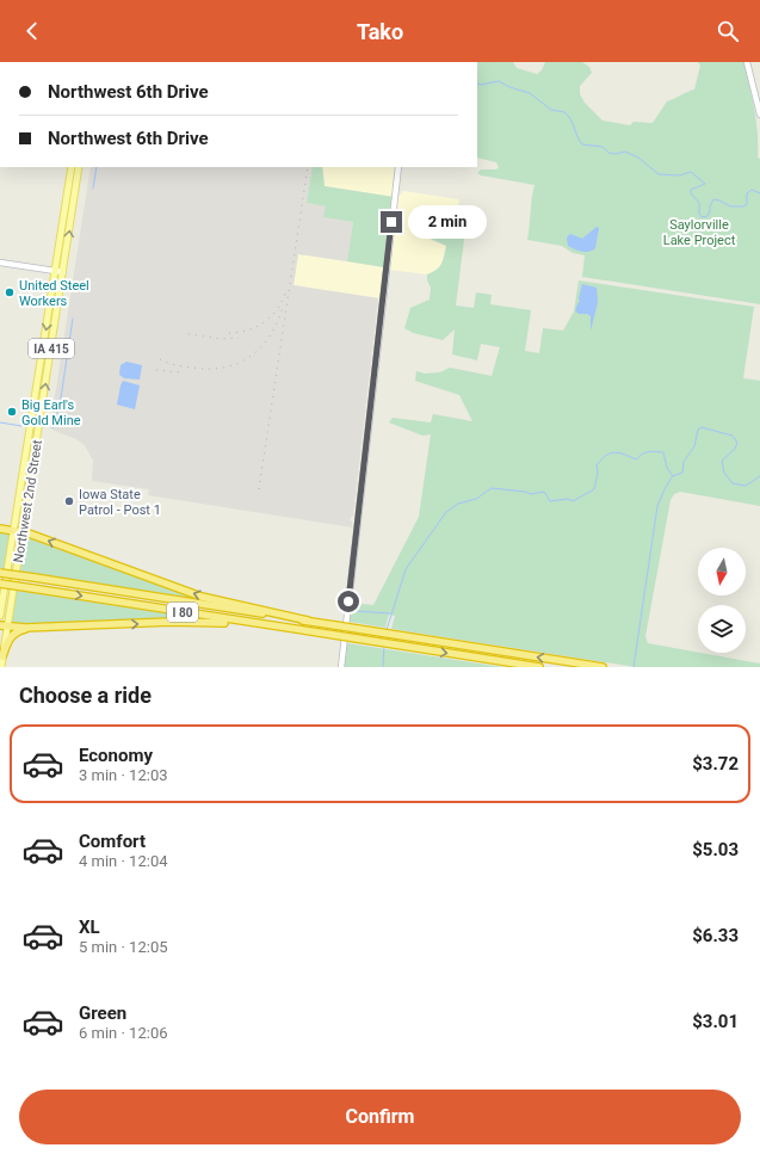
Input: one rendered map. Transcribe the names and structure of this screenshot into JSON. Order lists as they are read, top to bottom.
{
  "streets": {
    "highway": ["I 80"],
    "main road": ["IA 415", "Northwest 2nd Street"]
  },
  "parks": ["Saylorville Lake Project"],
  "places": ["United Steel Workers", "Big Earl's Gold Mine", "Iowa State Patrol - Post 1"],
  "north": "bottom",
  "page": {
    "header": "Tako",
    "banner": ["Northwest 6th Drive", "Northwest 6th Drive"],
    "bubble": "2 min",
    "heading": "Choose a ride",
    "list": [
      {
        "name": "Economy",
        "note": "3 min · 12:03",
        "value": "$3.72"
      },
      {
        "name": "Comfort",
        "note": "4 min · 12:04",
        "value": "$5.03"
      },
      {
        "name": "XL",
        "note": "5 min · 12:05",
        "value": "$6.33"
      },
      {
        "name": "Green",
        "note": "6 min · 12:06",
        "value": "$3.01"
      }
    ],
    "buttons": "Confirm"
  }
}
